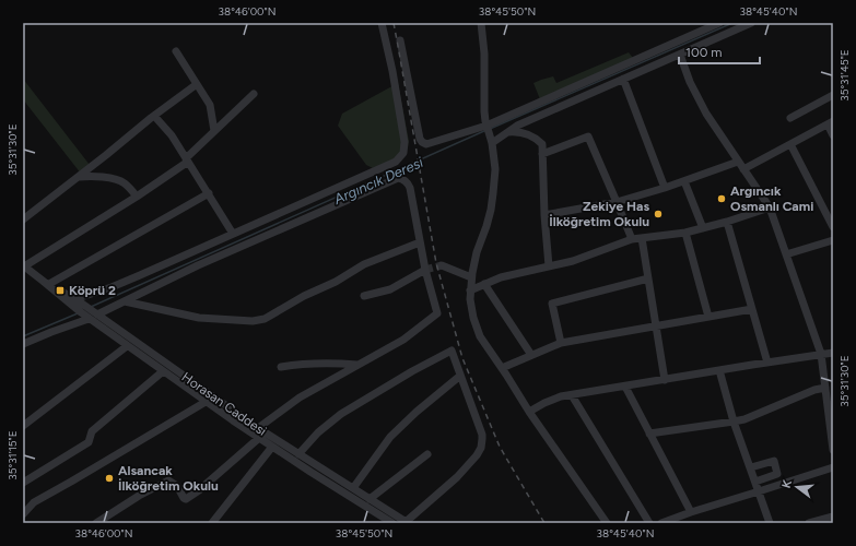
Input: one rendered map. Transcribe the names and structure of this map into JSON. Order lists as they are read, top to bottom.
{
  "streets": {
    "street": ["Horasan Caddesi"]
  },
  "water": ["Argıncık Deresi"],
  "places": {
    "other": ["Argıncık Osmanlı Cami", "Zekiye Has İlköğretim Okulu", "Alsancak İlköğretim Okulu"],
    "transit": ["Köprü 2"]
  },
  "scale_bar": "100 m",
  "north": "left",
  "coordinates": [
    "38°46'00\"N",
    "38°45'50\"N",
    "38°45'40\"N",
    "35°31'45\"E",
    "35°31'30\"E",
    "35°31'15\"E"
  ]
}
